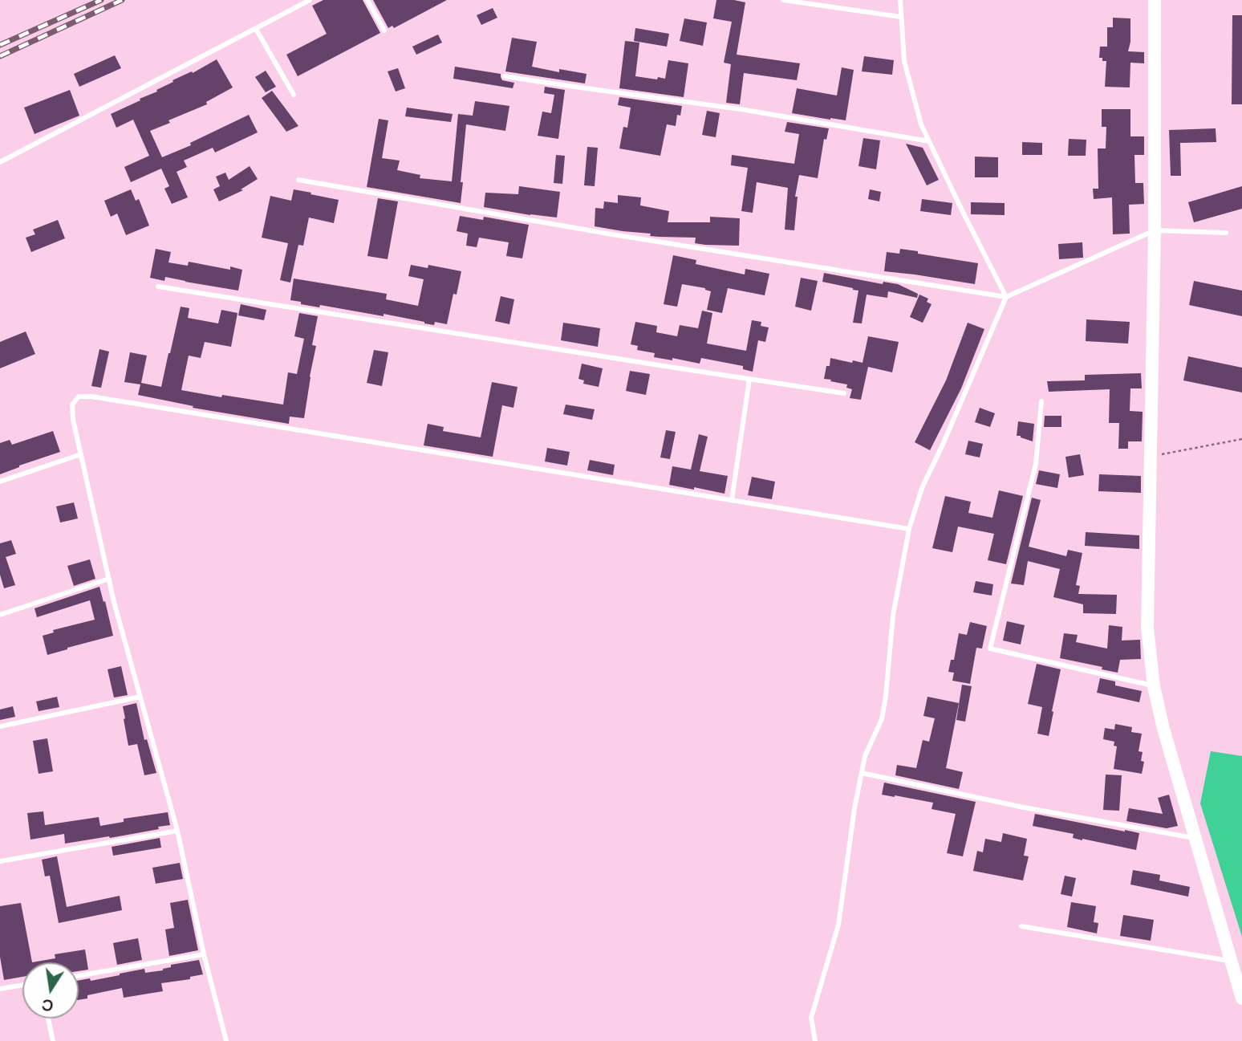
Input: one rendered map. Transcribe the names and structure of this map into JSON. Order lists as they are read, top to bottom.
{
  "north": "bottom"
}
